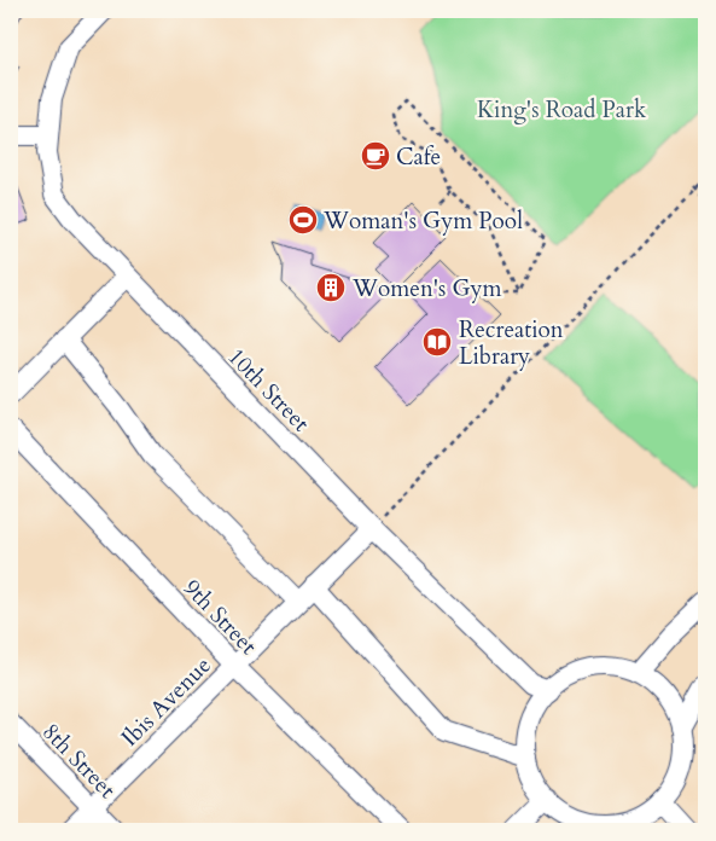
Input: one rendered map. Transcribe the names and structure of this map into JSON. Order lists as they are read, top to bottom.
{
  "streets": {
    "street": [
      "10th Street",
      "9th Street",
      "Ibis Avenue",
      "8th Street"
    ]
  },
  "crossings": [
    ["10th Street", "Ibis Avenue"],
    ["9th Street", "Ibis Avenue"],
    ["Ibis Avenue", "8th Street"]
  ],
  "parks": ["King's Road Park"],
  "places": {
    "cafe": ["Cafe"],
    "sports": ["Woman's Gym Pool"],
    "building": ["Women's Gym"],
    "library": ["Recreation Library"]
  }
}
